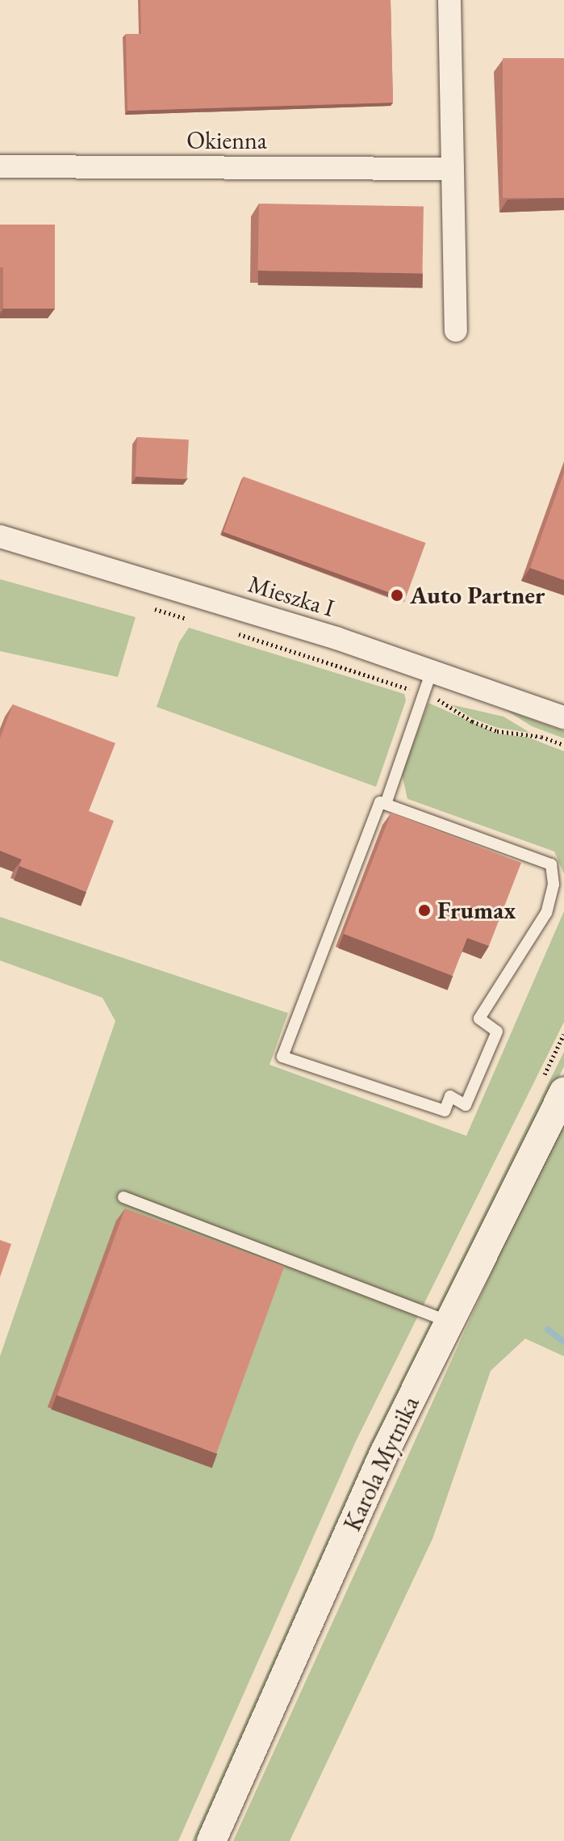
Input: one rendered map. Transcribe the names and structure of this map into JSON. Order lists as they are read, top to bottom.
{
  "streets": {
    "street": ["Okienna", "Mieszka I", "Karola Mytnika"]
  },
  "places": ["Auto Partner", "Frumax"]
}
